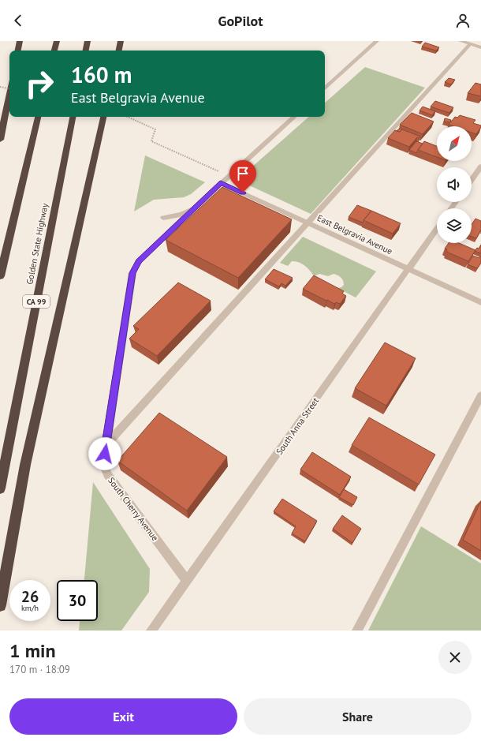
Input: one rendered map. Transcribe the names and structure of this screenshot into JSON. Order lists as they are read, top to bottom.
{
  "streets": {
    "highway": ["Golden State Highway", "CA 99"],
    "street": ["East Belgravia Avenue", "South Anna Street", "South Cherry Avenue"]
  },
  "crossings": [
    ["East Belgravia Avenue", "South Anna Street"],
    ["East Belgravia Avenue", "South Cherry Avenue"],
    ["South Anna Street", "South Cherry Avenue"]
  ],
  "north": "top right",
  "page": {
    "header": "GoPilot",
    "turn": ["160 m", "East Belgravia Avenue"],
    "speed": "26 km/h",
    "limit": "30",
    "heading": ["1 min", "170 m · 18:09"],
    "buttons": ["Exit", "Share"]
  }
}
